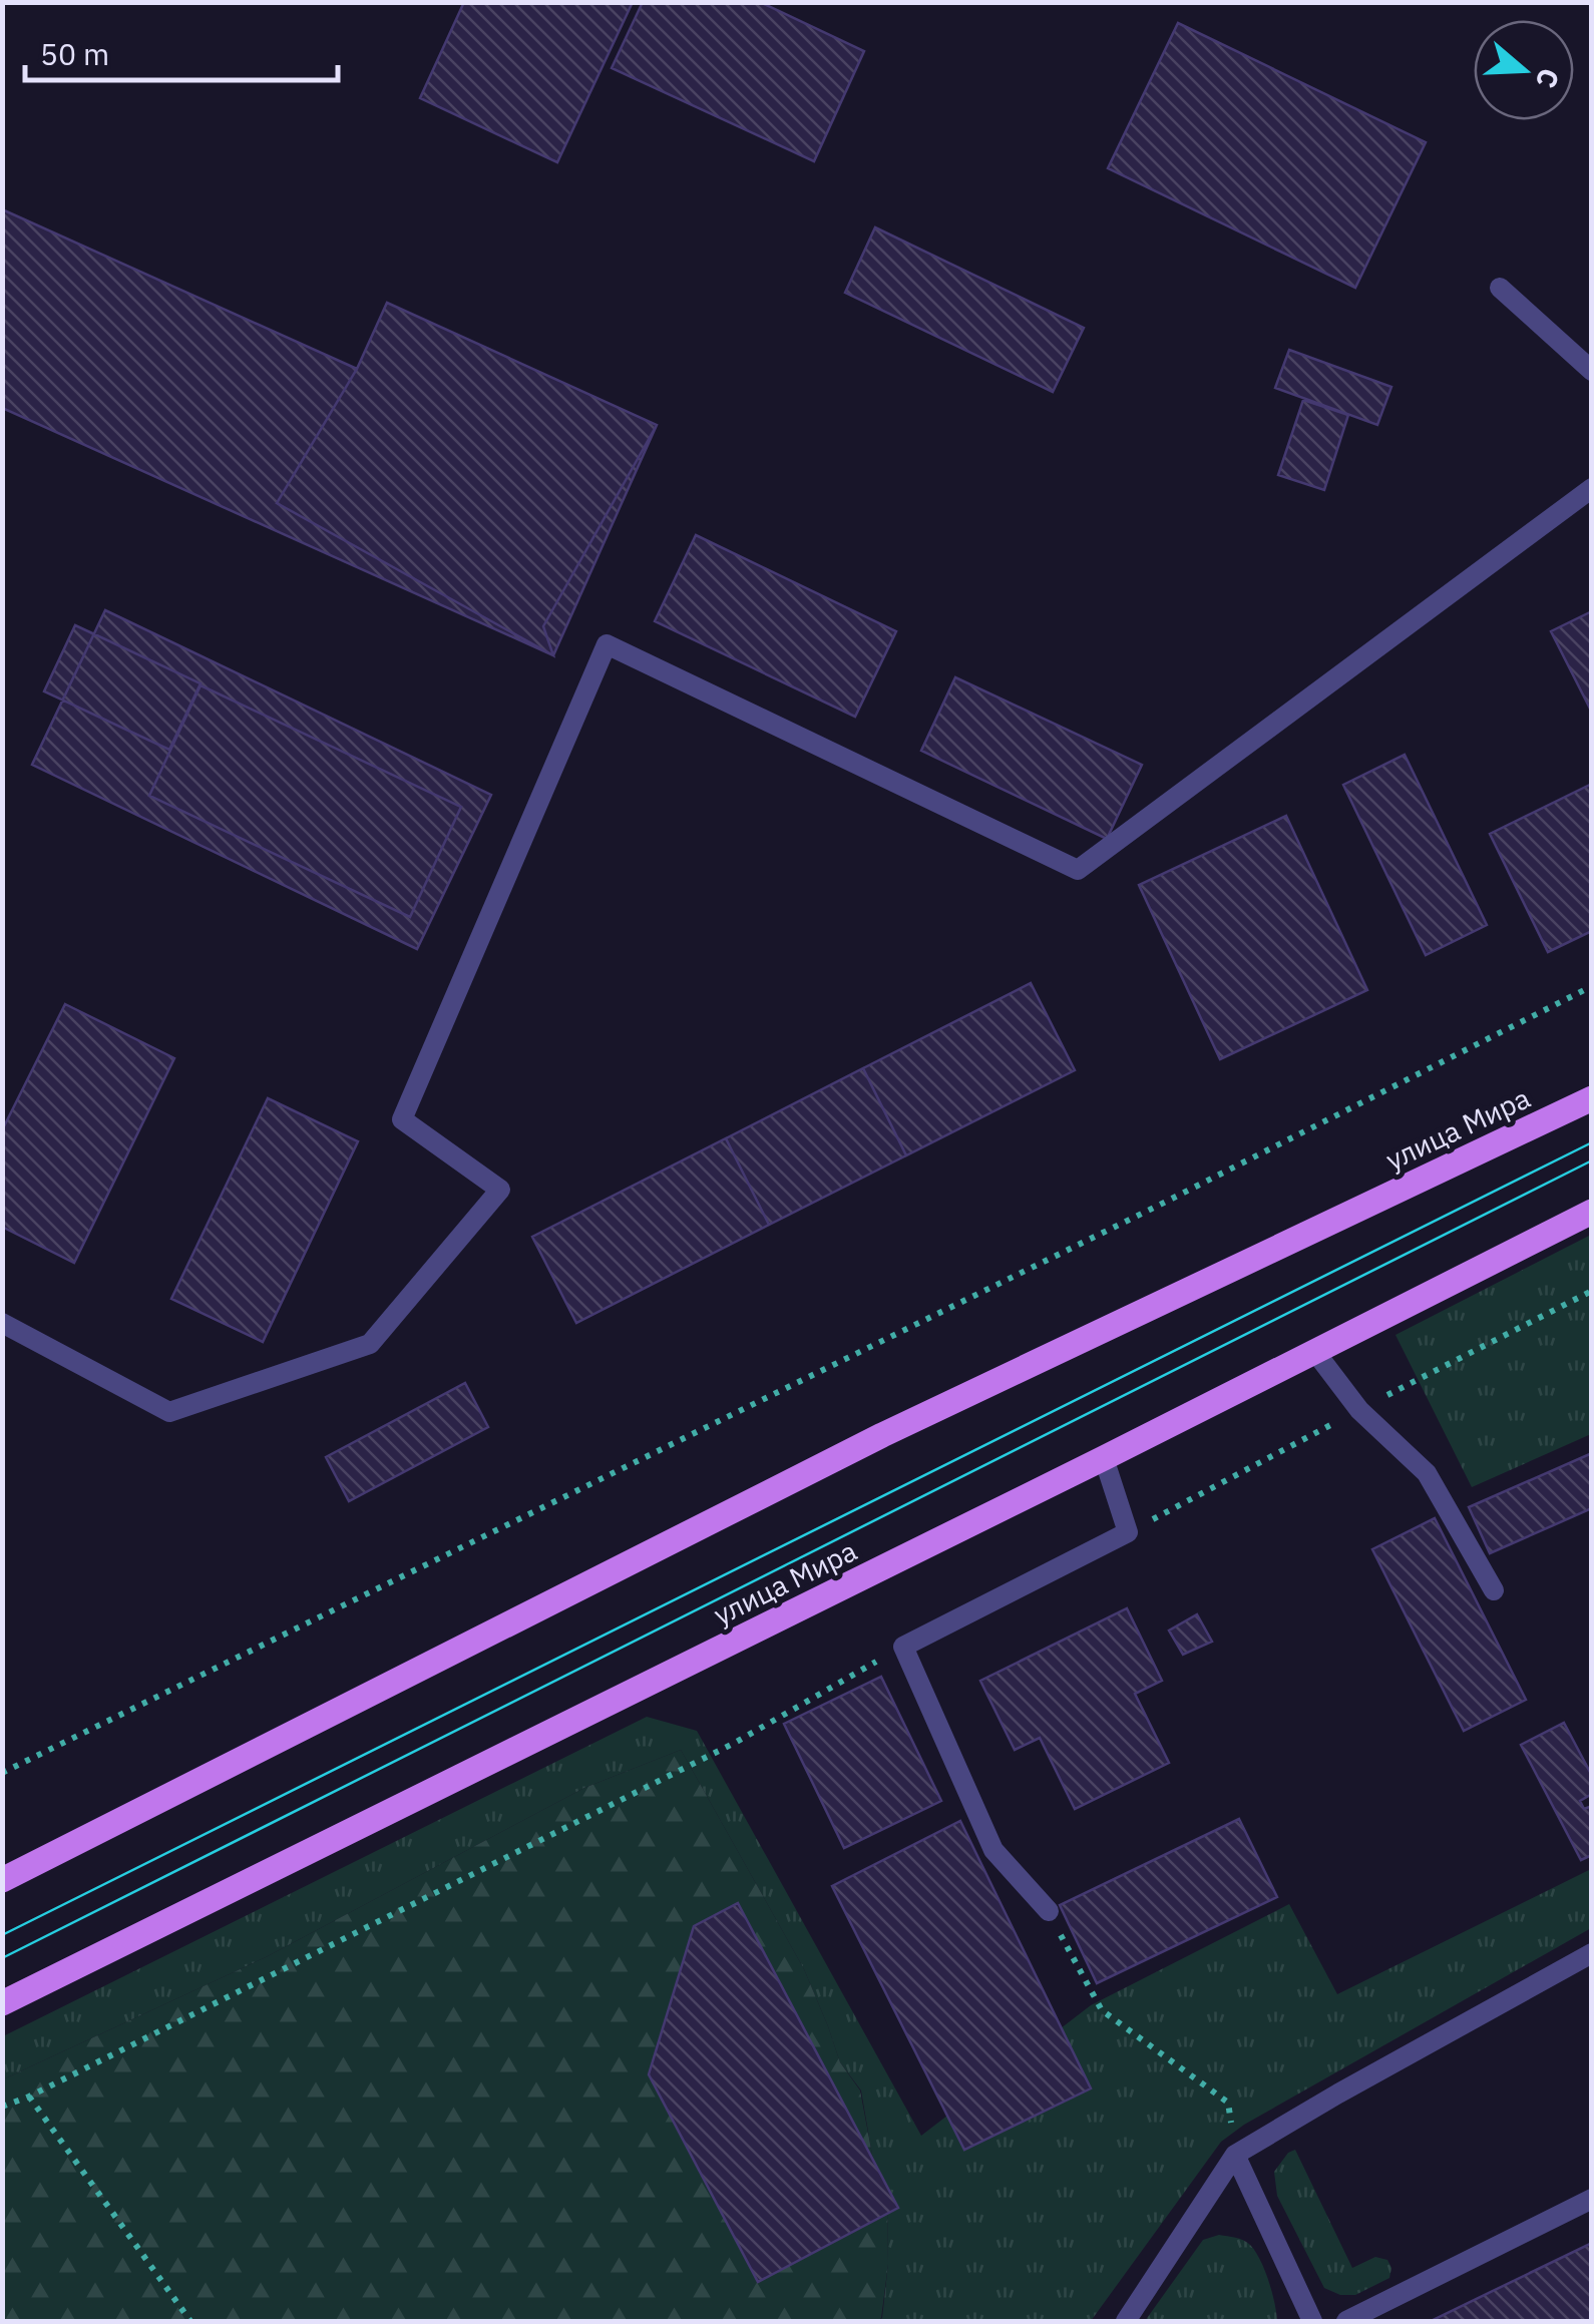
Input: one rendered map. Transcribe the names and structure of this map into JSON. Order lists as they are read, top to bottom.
{
  "streets": {
    "main road": ["улица Мира"]
  },
  "scale_bar": "50 m",
  "north": "right"
}
